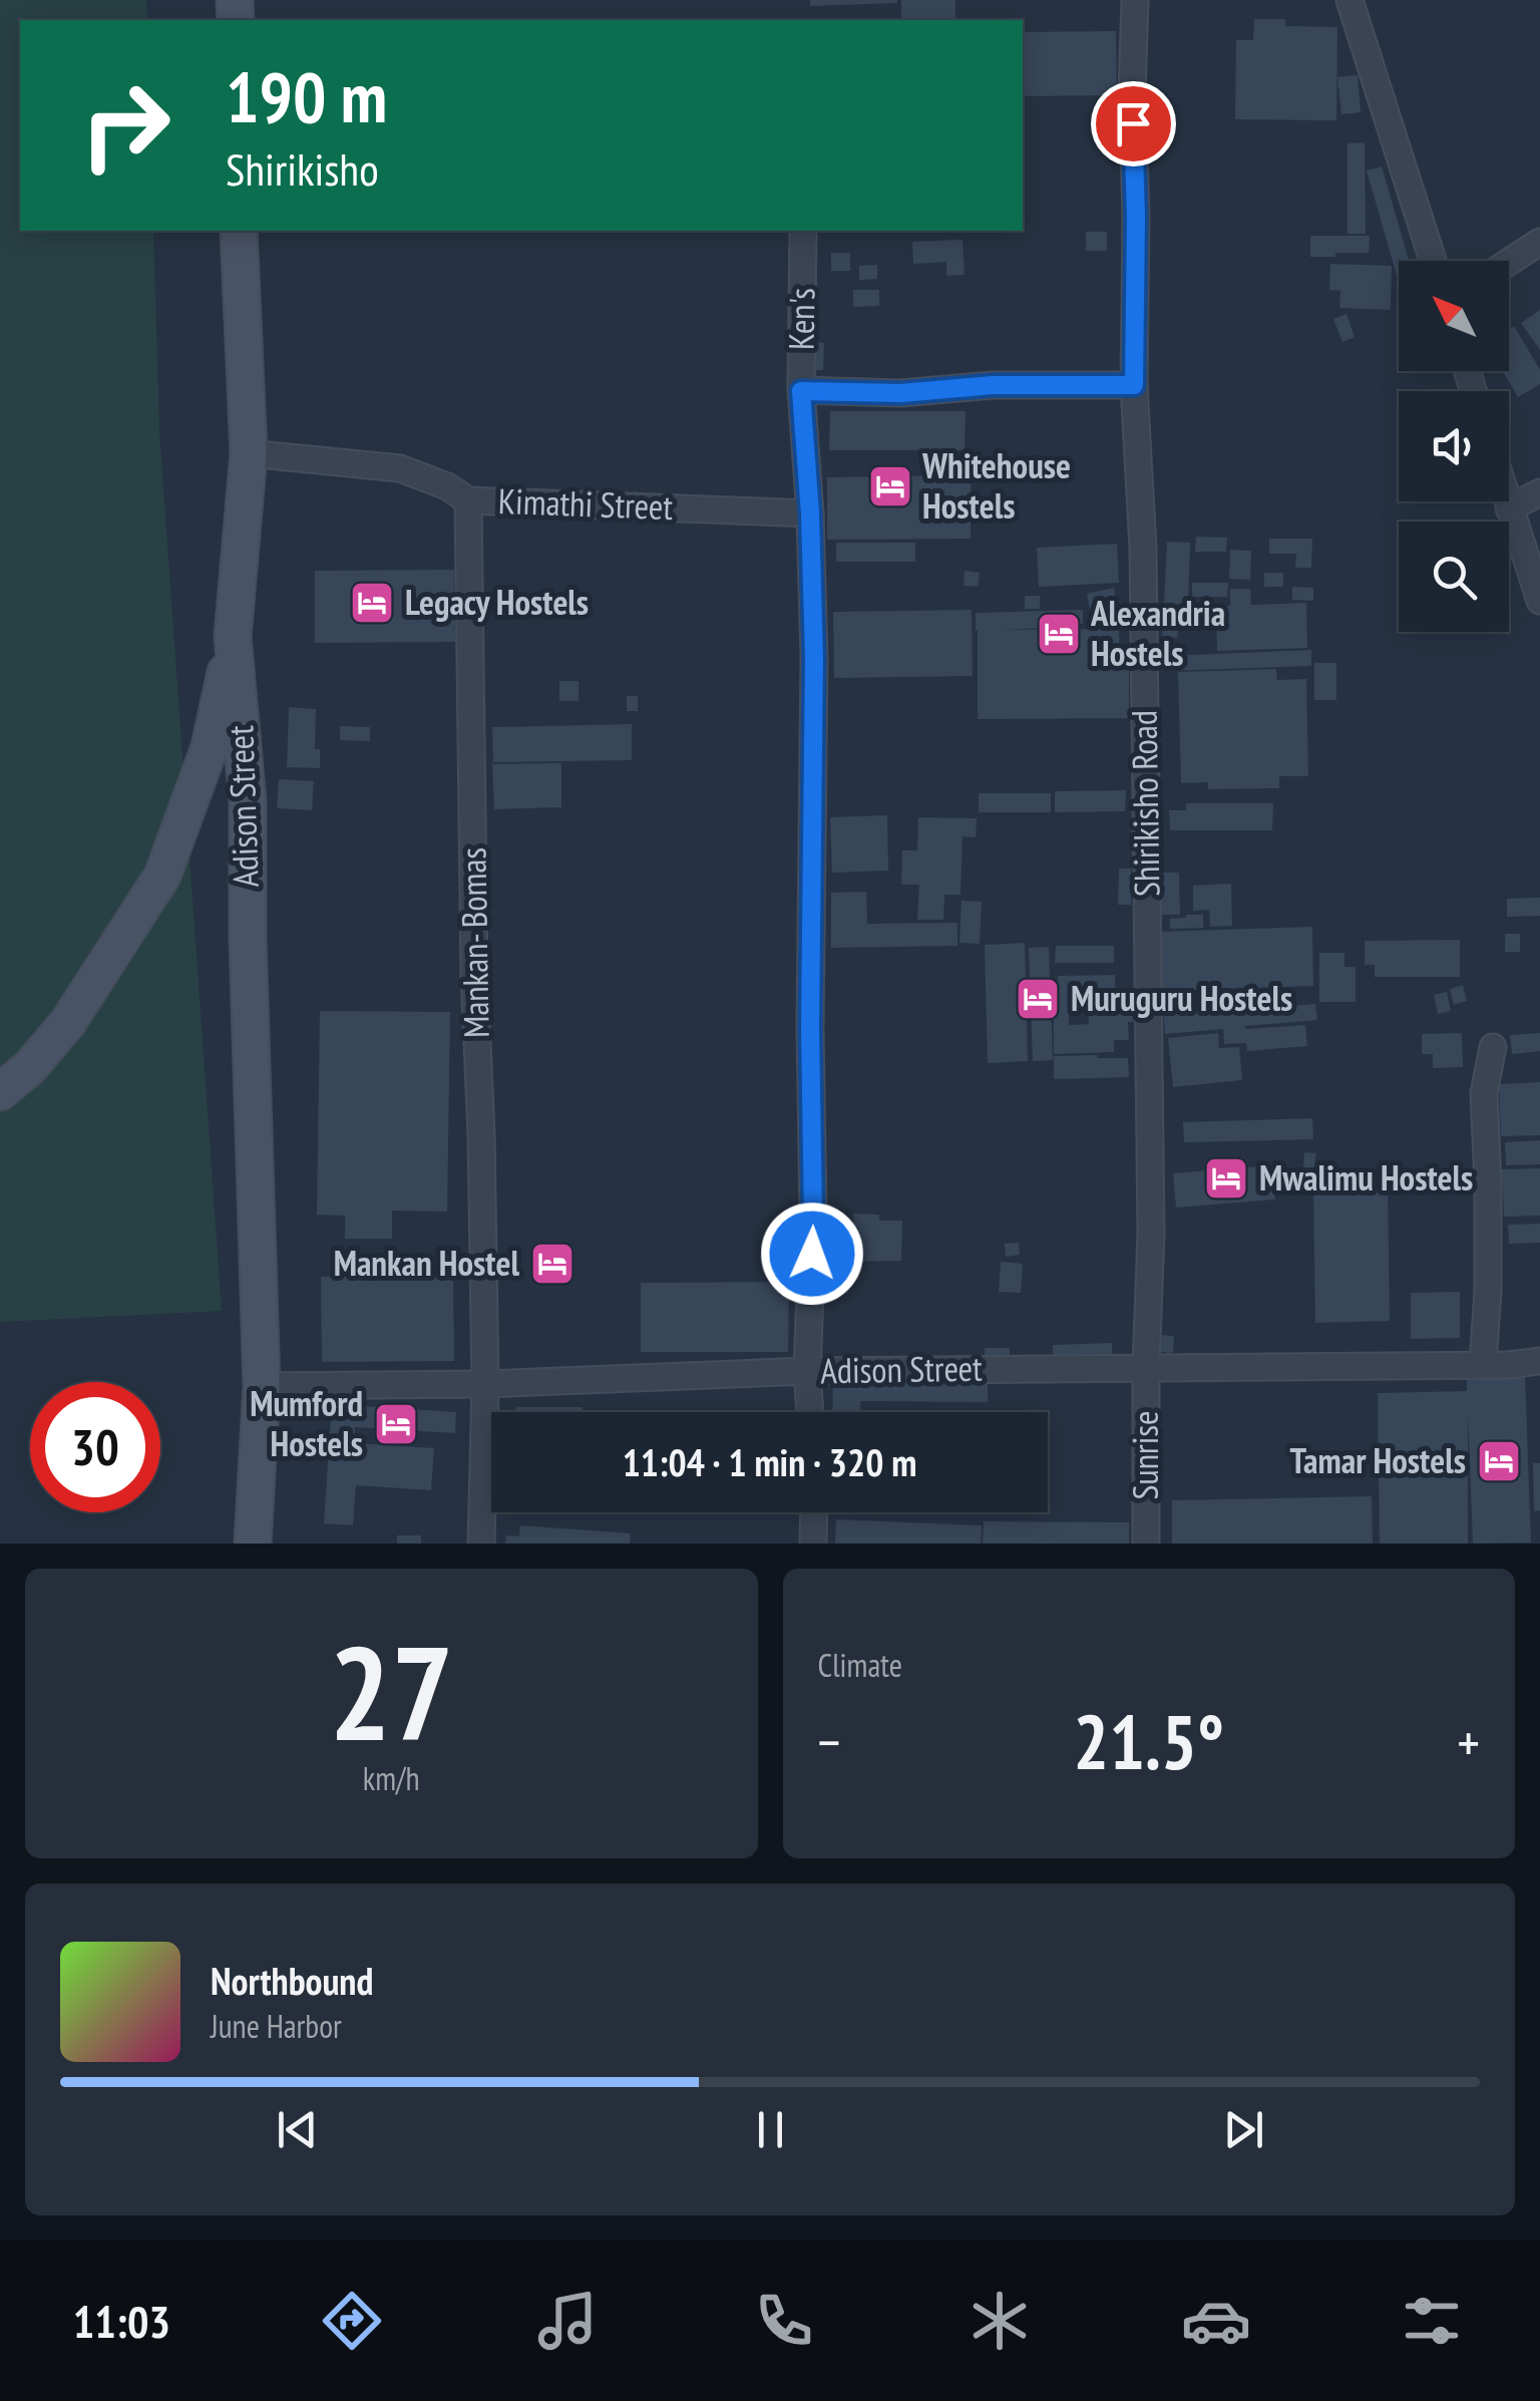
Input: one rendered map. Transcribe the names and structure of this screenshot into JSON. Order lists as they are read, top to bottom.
{
  "streets": {
    "street": [
      "Ken's",
      "Kimathi Street",
      "Shirikisho Road",
      "Adison Street",
      "Mankan- Bomas",
      "Sunrise"
    ]
  },
  "crossings": [
    ["Ken's", "Kimathi Street"],
    ["Ken's", "Adison Street"],
    ["Kimathi Street", "Adison Street"],
    ["Kimathi Street", "Mankan- Bomas"],
    ["Shirikisho Road", "Adison Street"],
    ["Shirikisho Road", "Sunrise"],
    ["Adison Street", "Mankan- Bomas"],
    ["Adison Street", "Sunrise"]
  ],
  "places": {
    "hotel": [
      "Whitehouse Hostels",
      "Legacy Hostels",
      "Alexandria Hostels",
      "Muruguru Hostels",
      "Mwalimu Hostels",
      "Mankan Hostel",
      "Mumford Hostels",
      "Tamar Hostels"
    ]
  },
  "north": "top left",
  "page": {
    "turn": ["190 m", "Shirikisho"],
    "limit": "30",
    "trip": "11:04 · 1 min · 320 m",
    "tile": [
      ["27", "km/h"],
      "Climate"
    ],
    "heat": ["−", "21.5°", "+"],
    "song": ["Northbound", "June Harbor"],
    "tabs": "11:03"
  }
}
